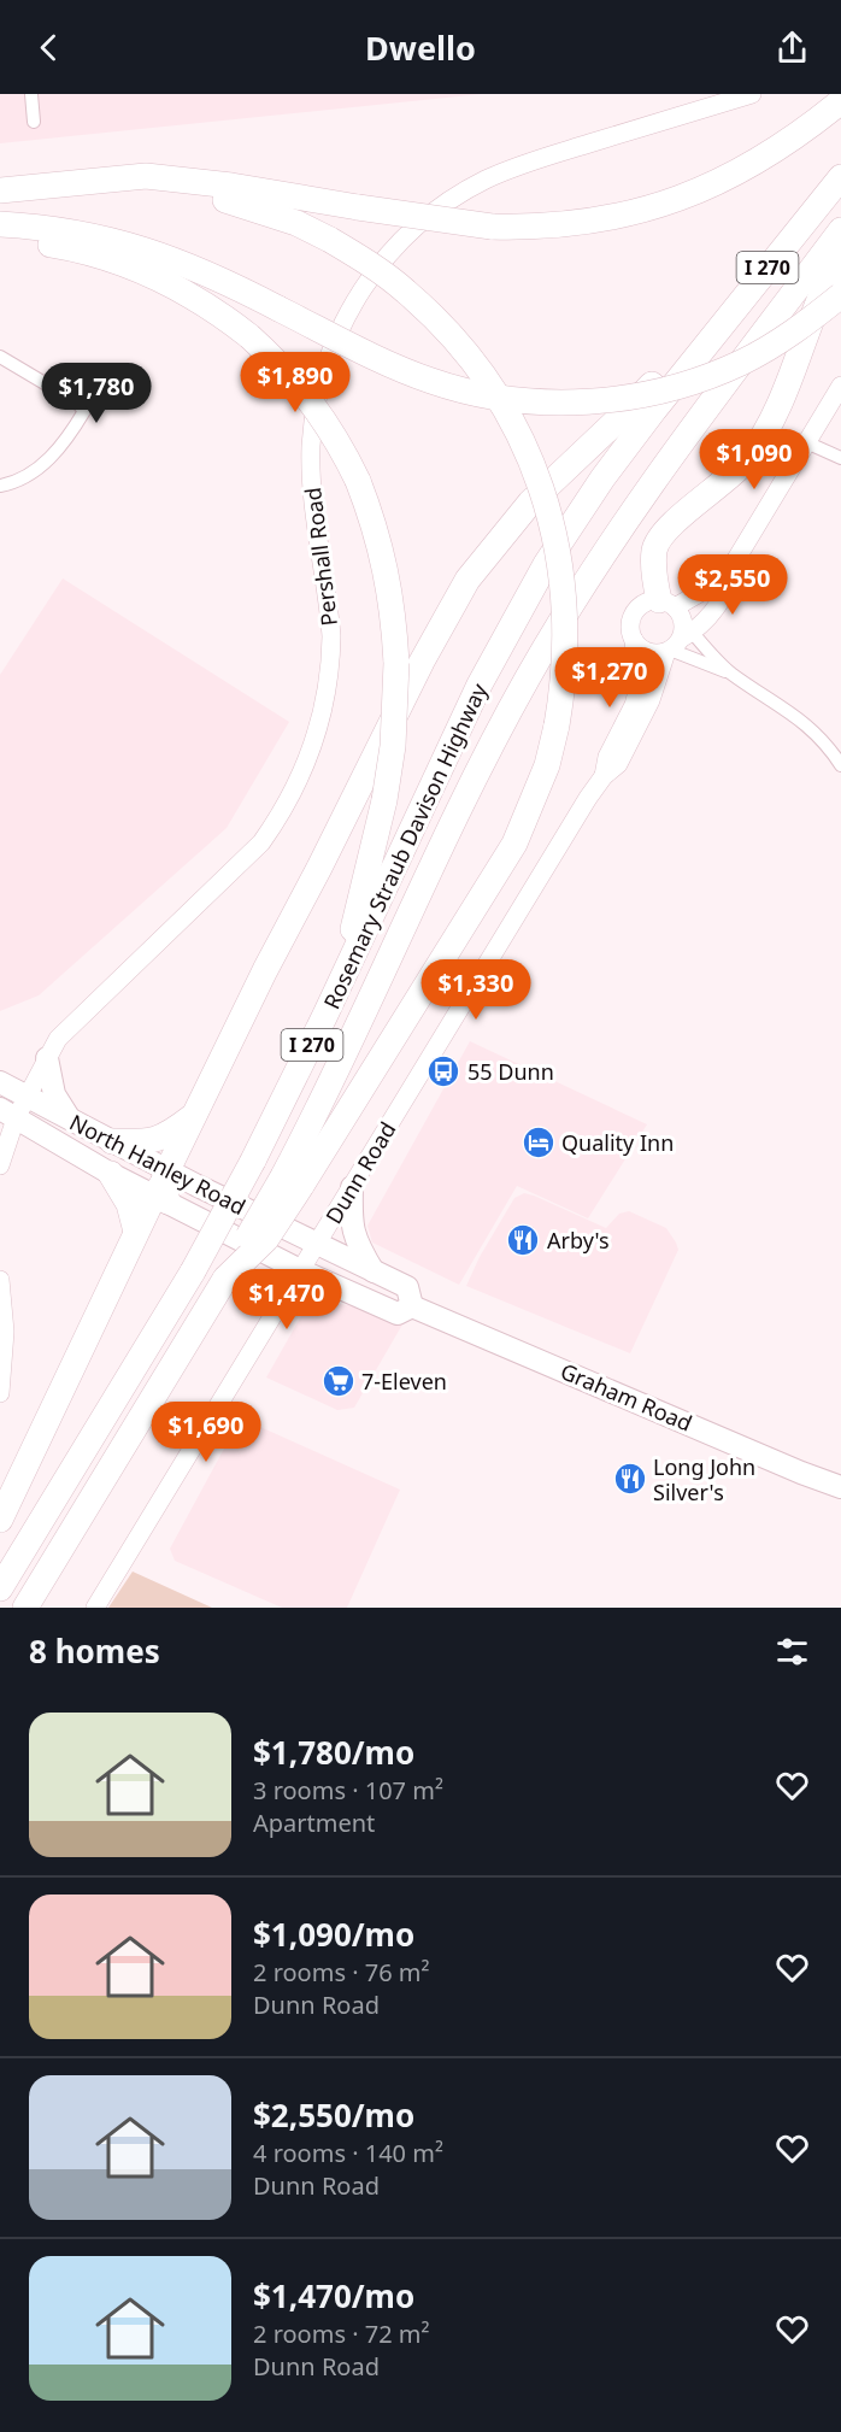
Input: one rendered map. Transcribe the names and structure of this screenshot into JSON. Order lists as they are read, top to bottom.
{
  "streets": {
    "highway": ["I 270", "Rosemary Straub Davison Highway"],
    "main road": ["North Hanley Road", "Graham Road"],
    "street": ["Pershall Road", "Dunn Road"]
  },
  "crossings": [
    ["Pershall Road", "North Hanley Road"],
    ["North Hanley Road", "Dunn Road"],
    ["North Hanley Road", "Graham Road"],
    ["Dunn Road", "Graham Road"]
  ],
  "places": {
    "bus stop": ["55 Dunn"],
    "hotel": ["Quality Inn"],
    "restaurant": ["Arby's", "Long John Silver's"],
    "supermarket": ["7-Eleven"]
  },
  "page": {
    "header": "Dwello",
    "price": [
      "$1,890",
      "$1,780",
      "$1,090",
      "$2,550",
      "$1,270",
      "$1,330",
      "$1,470",
      "$1,690"
    ],
    "heading": "8 homes",
    "list": [
      {
        "name": "$1,780/mo",
        "note": "3 rooms · 107 m² · Apartment"
      },
      {
        "name": "$1,090/mo",
        "note": "2 rooms · 76 m² · Dunn Road"
      },
      {
        "name": "$2,550/mo",
        "note": "4 rooms · 140 m² · Dunn Road"
      },
      {
        "name": "$1,470/mo",
        "note": "2 rooms · 72 m² · Dunn Road"
      }
    ]
  }
}
